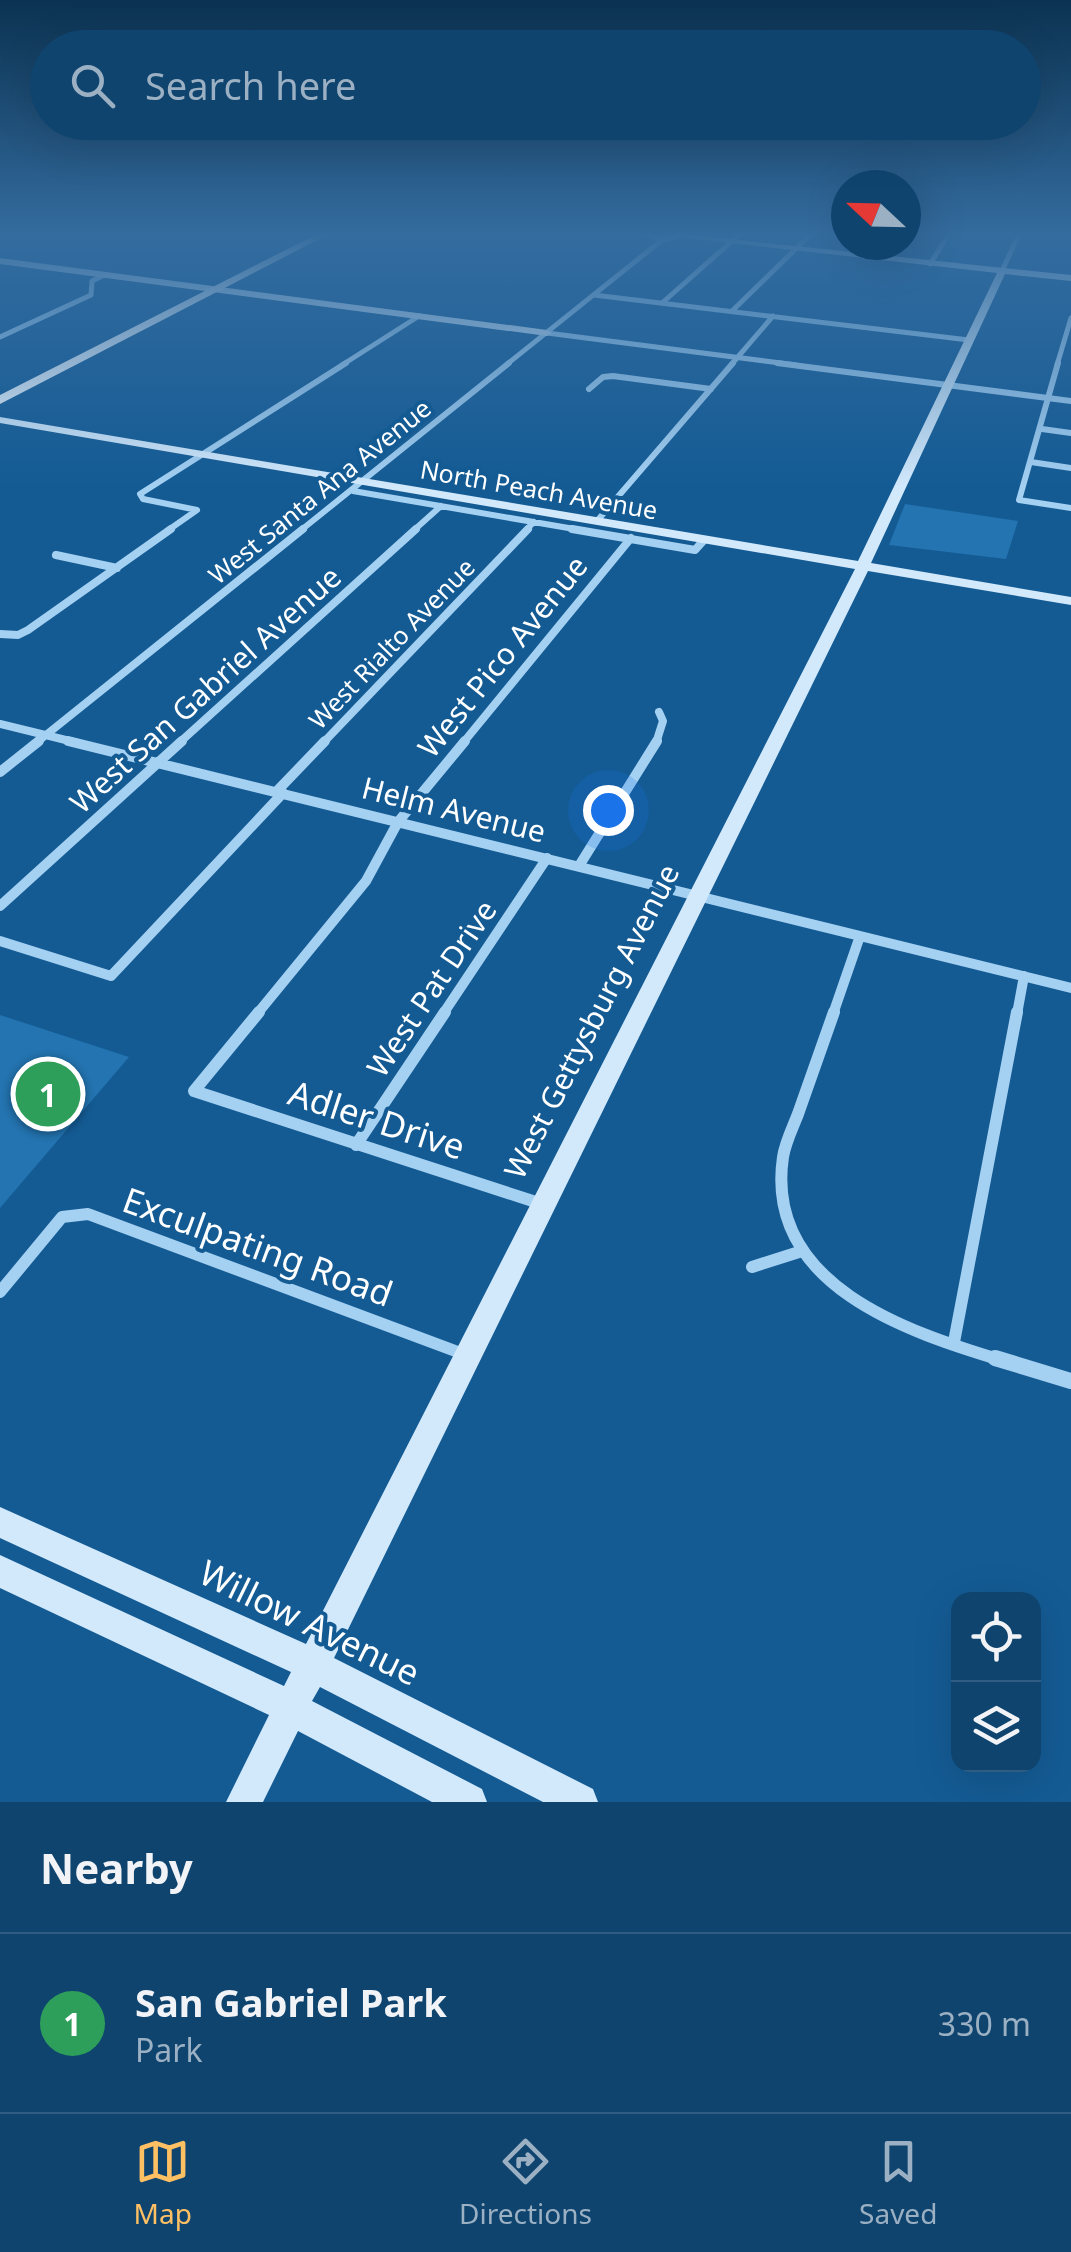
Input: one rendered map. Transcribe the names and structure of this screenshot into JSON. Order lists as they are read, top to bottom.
{
  "streets": {
    "street": [
      "North Peach Avenue",
      "West Santa Ana Avenue",
      "West Rialto Avenue",
      "West Pico Avenue",
      "West San Gabriel Avenue",
      "Helm Avenue",
      "West Pat Drive",
      "West Gettysburg Avenue",
      "Adler Drive",
      "Exculpating Road",
      "Willow Avenue"
    ]
  },
  "crossings": [
    ["North Peach Avenue", "West Santa Ana Avenue"],
    ["North Peach Avenue", "West Gettysburg Avenue"],
    ["West Santa Ana Avenue", "Helm Avenue"],
    ["West Rialto Avenue", "Helm Avenue"],
    ["West Pico Avenue", "Helm Avenue"],
    ["West Pico Avenue", "Adler Drive"],
    ["West San Gabriel Avenue", "Helm Avenue"],
    ["Helm Avenue", "West Pat Drive"],
    ["Helm Avenue", "West Gettysburg Avenue"],
    ["West Pat Drive", "Adler Drive"],
    ["West Gettysburg Avenue", "Adler Drive"],
    ["West Gettysburg Avenue", "Exculpating Road"],
    ["West Gettysburg Avenue", "Willow Avenue"]
  ],
  "north": "left",
  "page": {
    "search": "Search here",
    "pins": "1",
    "heading": "Nearby",
    "list": [
      {
        "mark": "1",
        "name": "San Gabriel Park",
        "note": "Park",
        "value": "330 m"
      }
    ],
    "nav": ["Map", "Directions", "Saved"]
  }
}
